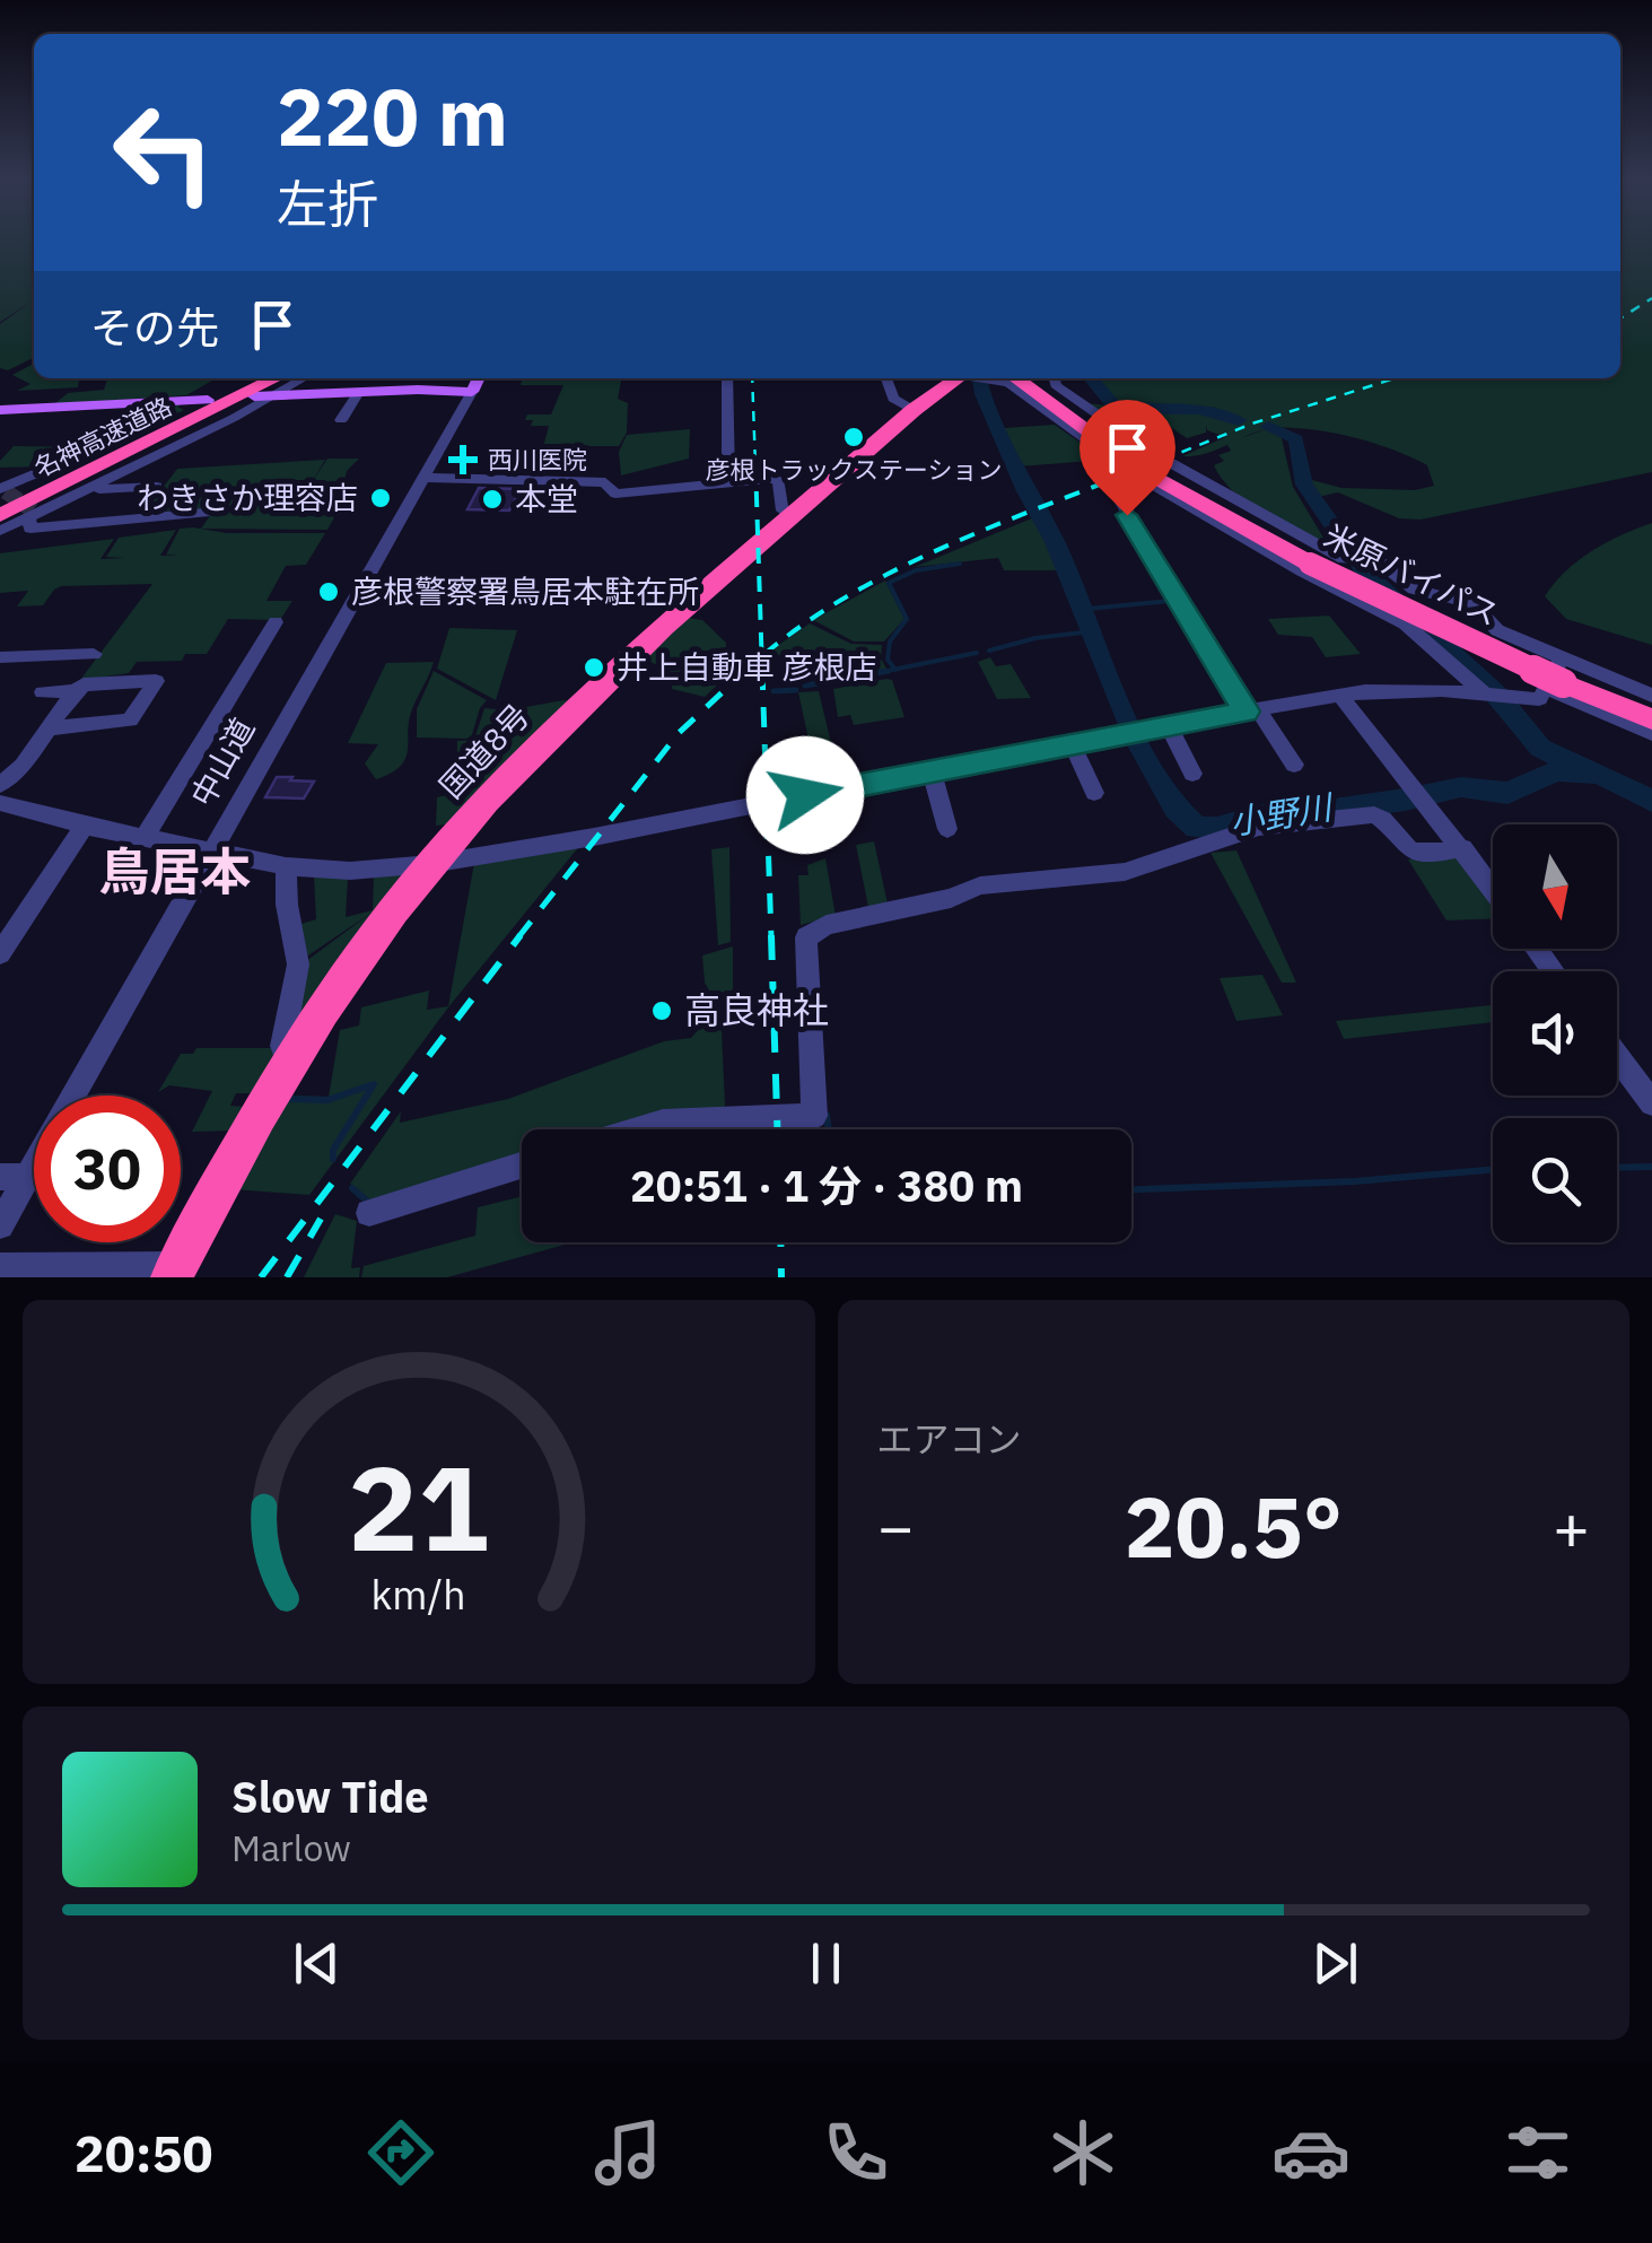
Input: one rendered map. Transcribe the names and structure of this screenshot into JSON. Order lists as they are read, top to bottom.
{
  "streets": {
    "highway": ["名神高速道路", "米原バイパス", "国道8号"],
    "street": ["中山道"]
  },
  "districts": ["鳥居本"],
  "water": ["小野川"],
  "places": {
    "other": [
      "彦根トラックステーション",
      "わきさか理容店",
      "本堂",
      "彦根警察署鳥居本駐在所",
      "井上自動車 彦根店",
      "高良神社"
    ],
    "health": ["西川医院"]
  },
  "north": "bottom",
  "page": {
    "turn": ["220 m", "左折"],
    "then": "その先",
    "limit": "30",
    "trip": "20:51 · 1 分 · 380 m",
    "tile": "エアコン",
    "heat": ["−", "20.5°", "+"],
    "song": ["Slow Tide", "Marlow"],
    "tabs": "20:50",
    "gauge": ["21", "km/h"]
  }
}
